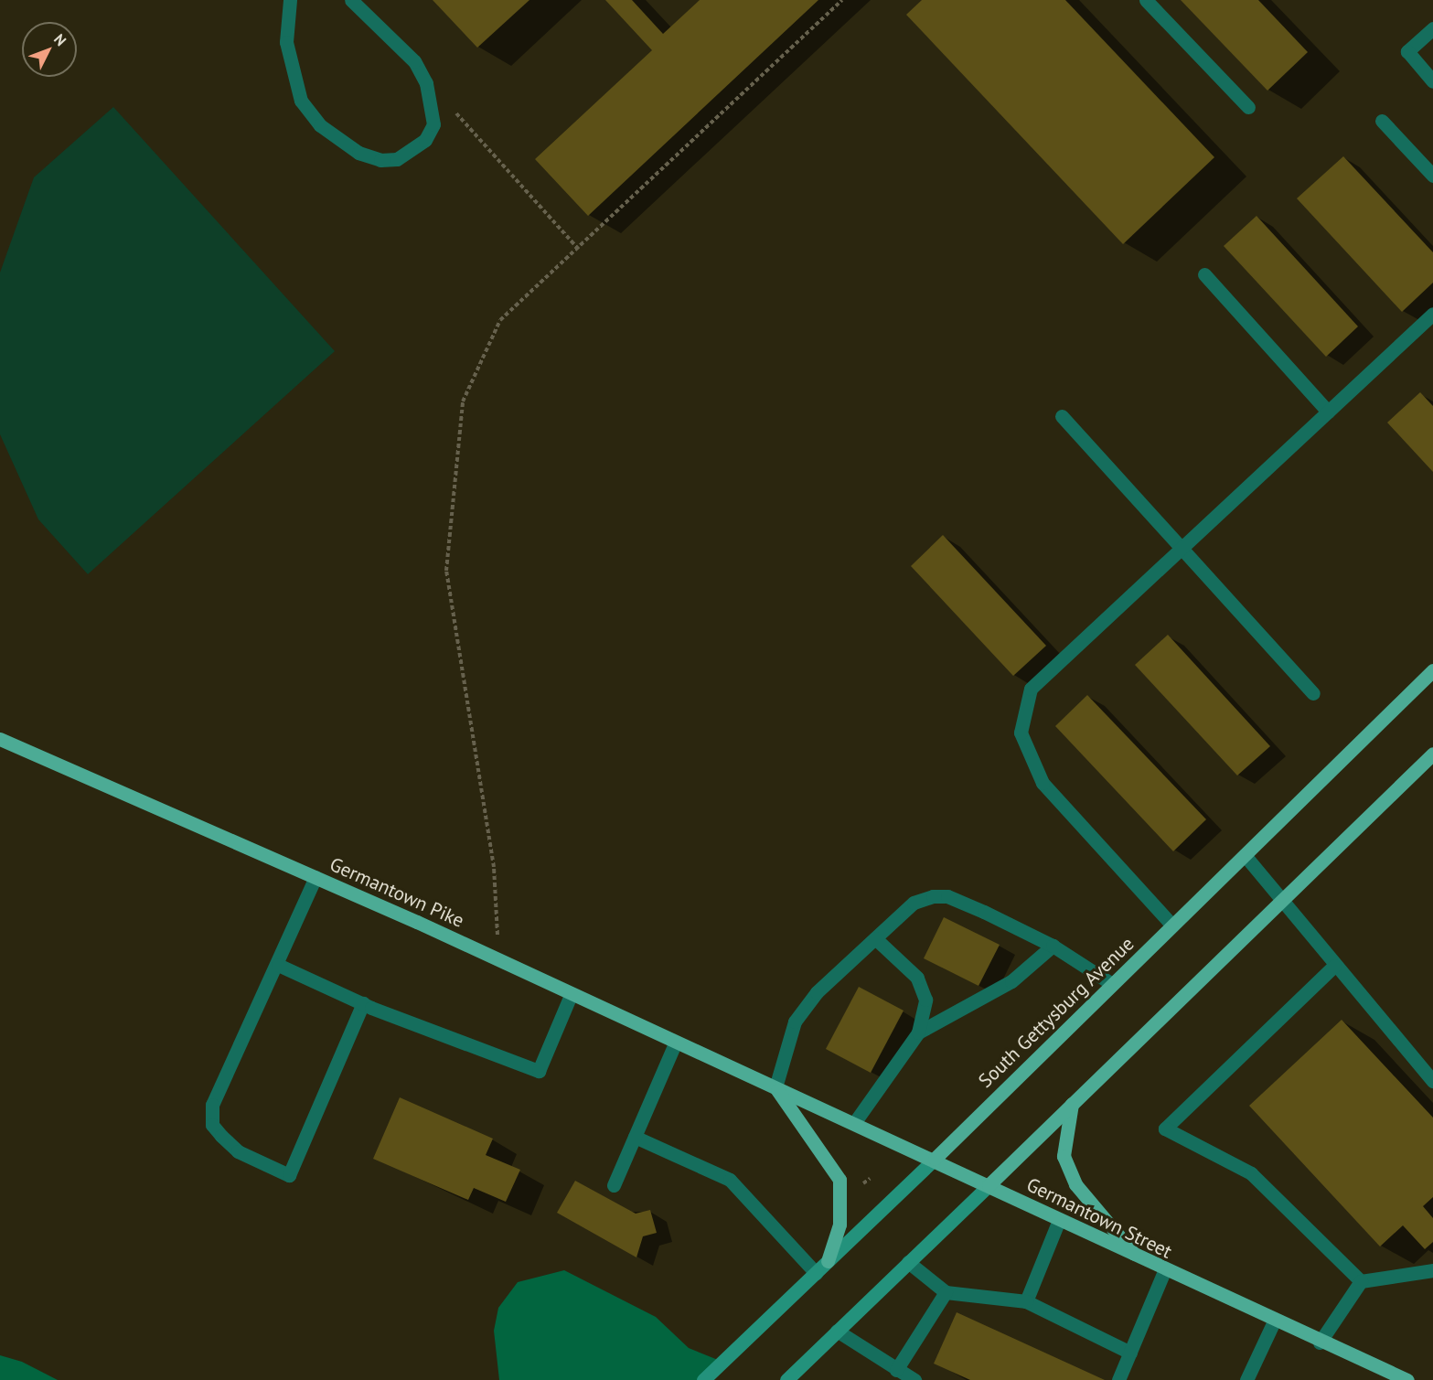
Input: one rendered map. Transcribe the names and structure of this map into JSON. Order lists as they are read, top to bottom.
{
  "streets": {
    "main road": ["Germantown Pike", "South Gettysburg Avenue", "Germantown Street"]
  },
  "crossings": [
    ["Germantown Pike", "Germantown Street"],
    ["South Gettysburg Avenue", "Germantown Street"]
  ],
  "north": "top right"
}
